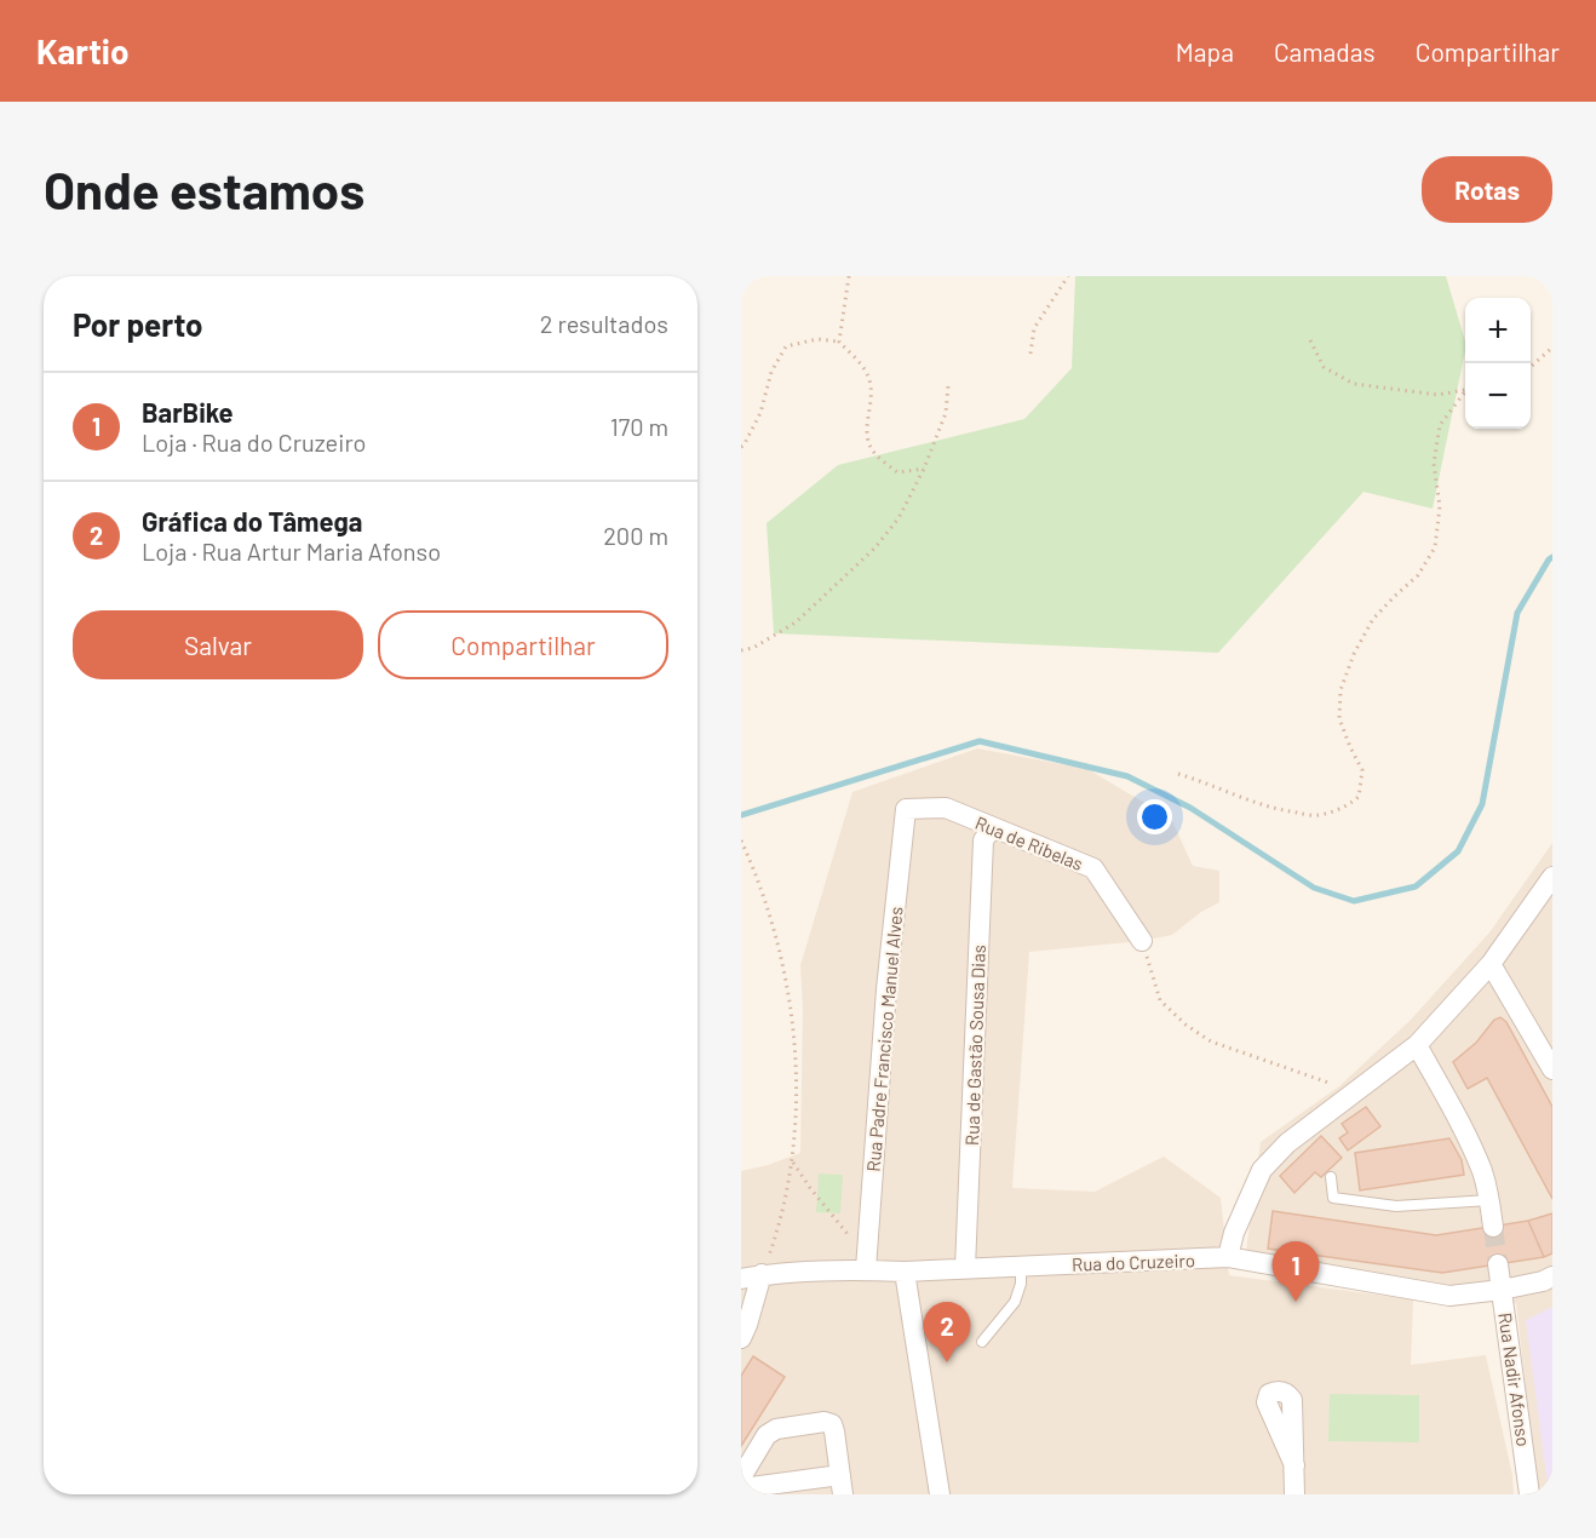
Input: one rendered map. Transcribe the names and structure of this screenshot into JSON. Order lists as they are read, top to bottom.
{
  "streets": {
    "street": [
      "Rua de Ribelas",
      "Rua Padre Francisco Manuel Alves",
      "Rua de Gastão Sousa Dias",
      "Rua do Cruzeiro",
      "Rua Nadir Afonso"
    ]
  },
  "crossings": [
    ["Rua de Ribelas", "Rua Padre Francisco Manuel Alves"],
    ["Rua de Ribelas", "Rua de Gastão Sousa Dias"],
    ["Rua Padre Francisco Manuel Alves", "Rua do Cruzeiro"],
    ["Rua de Gastão Sousa Dias", "Rua do Cruzeiro"],
    ["Rua do Cruzeiro", "Rua Nadir Afonso"]
  ],
  "page": {
    "header": "Kartio",
    "nav": ["Mapa", "Camadas", "Compartilhar"],
    "buttons": [
      "Rotas",
      ["Salvar", "Compartilhar"]
    ],
    "title": "Onde estamos",
    "heading": ["Por perto", "2 resultados"],
    "map_buttons": ["+", "−"],
    "list": [
      {
        "mark": "1",
        "name": "BarBike",
        "note": "Loja · Rua do Cruzeiro",
        "value": "170 m"
      },
      {
        "mark": "2",
        "name": "Gráfica do Tâmega",
        "note": "Loja · Rua Artur Maria Afonso",
        "value": "200 m"
      }
    ],
    "pins": ["1", "2"]
  }
}
